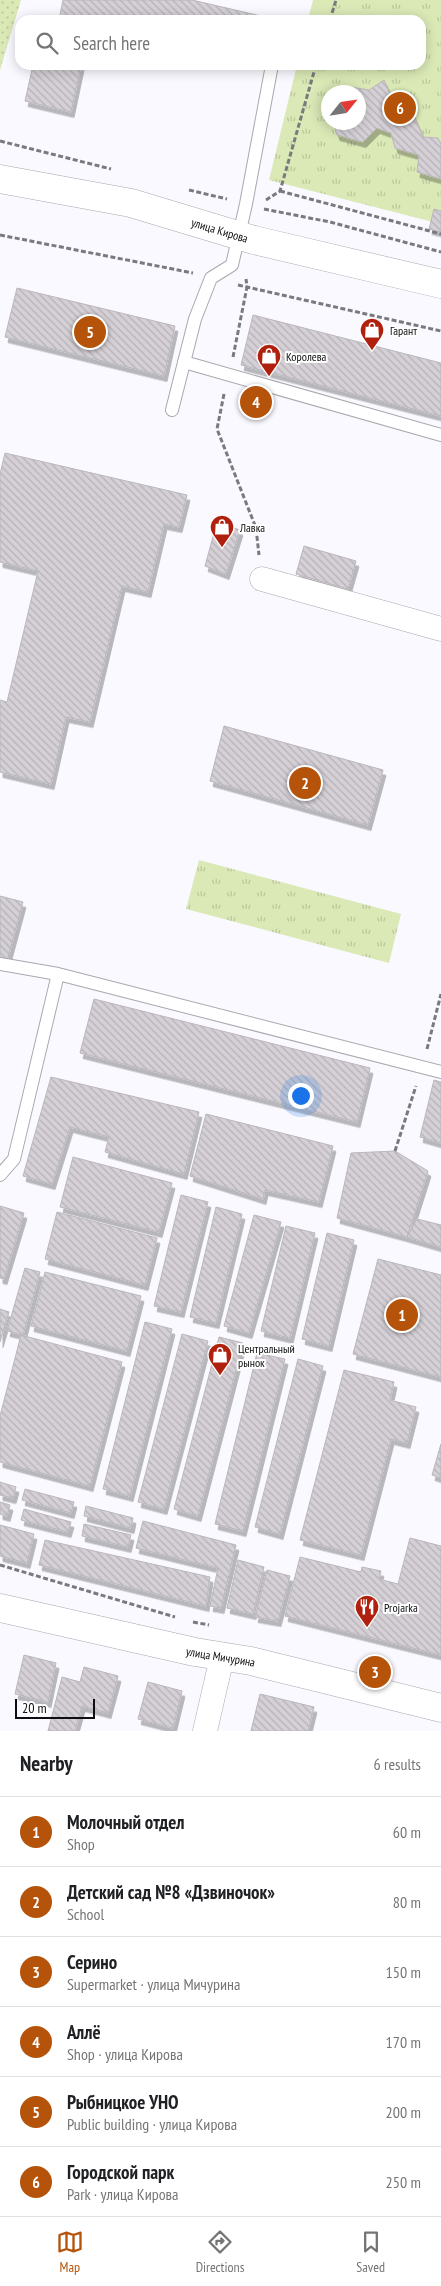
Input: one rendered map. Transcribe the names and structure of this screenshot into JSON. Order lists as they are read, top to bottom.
{
  "streets": {
    "main road": ["улица Кирова", "улица Мичурина"]
  },
  "places": {
    "shop": [
      "Гарант",
      "Королева",
      "Лавка",
      "Центральный рынок"
    ],
    "restaurant": ["Projarka"]
  },
  "scale_bar": "20 m",
  "north": "top right",
  "page": {
    "search": "Search here",
    "pins": [
      "6",
      "5",
      "4",
      "2",
      "1",
      "3"
    ],
    "scale": "20 m",
    "heading": ["Nearby", "6 results"],
    "list": [
      {
        "mark": "1",
        "name": "Молочный отдел",
        "note": "Shop",
        "value": "60 m"
      },
      {
        "mark": "2",
        "name": "Детский сад №8 «Дзвиночок»",
        "note": "School",
        "value": "80 m"
      },
      {
        "mark": "3",
        "name": "Серино",
        "note": "Supermarket · улица Мичурина",
        "value": "150 m"
      },
      {
        "mark": "4",
        "name": "Аллё",
        "note": "Shop · улица Кирова",
        "value": "170 m"
      },
      {
        "mark": "5",
        "name": "Рыбницкое УНО",
        "note": "Public building · улица Кирова",
        "value": "200 m"
      },
      {
        "mark": "6",
        "name": "Городской парк",
        "note": "Park · улица Кирова",
        "value": "250 m"
      }
    ],
    "nav": ["Map", "Directions", "Saved"]
  }
}
